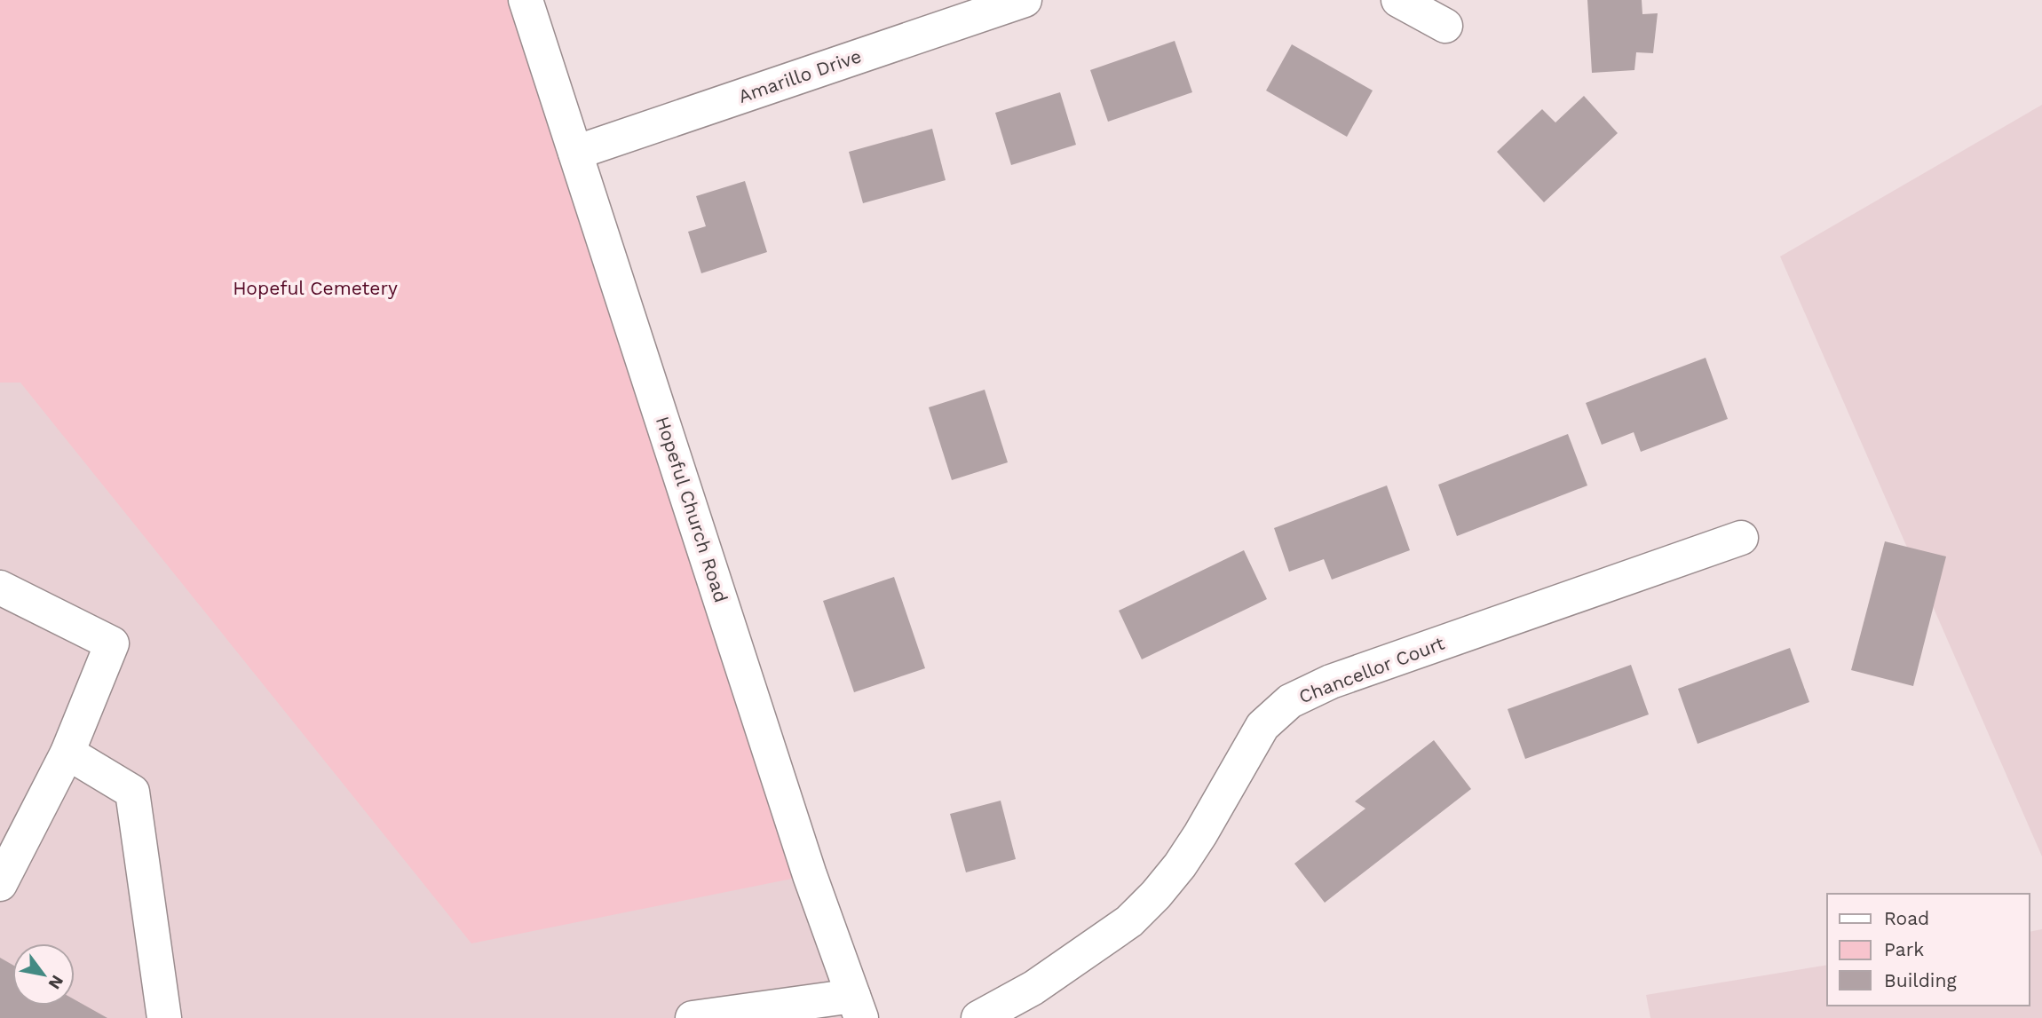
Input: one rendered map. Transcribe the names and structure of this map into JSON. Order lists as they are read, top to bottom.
{
  "streets": {
    "street": ["Amarillo Drive", "Hopeful Church Road", "Chancellor Court"]
  },
  "crossings": [
    ["Amarillo Drive", "Hopeful Church Road"]
  ],
  "parks": ["Hopeful Cemetery"],
  "legend": ["Road", "Park", "Building"],
  "north": "bottom right"
}
